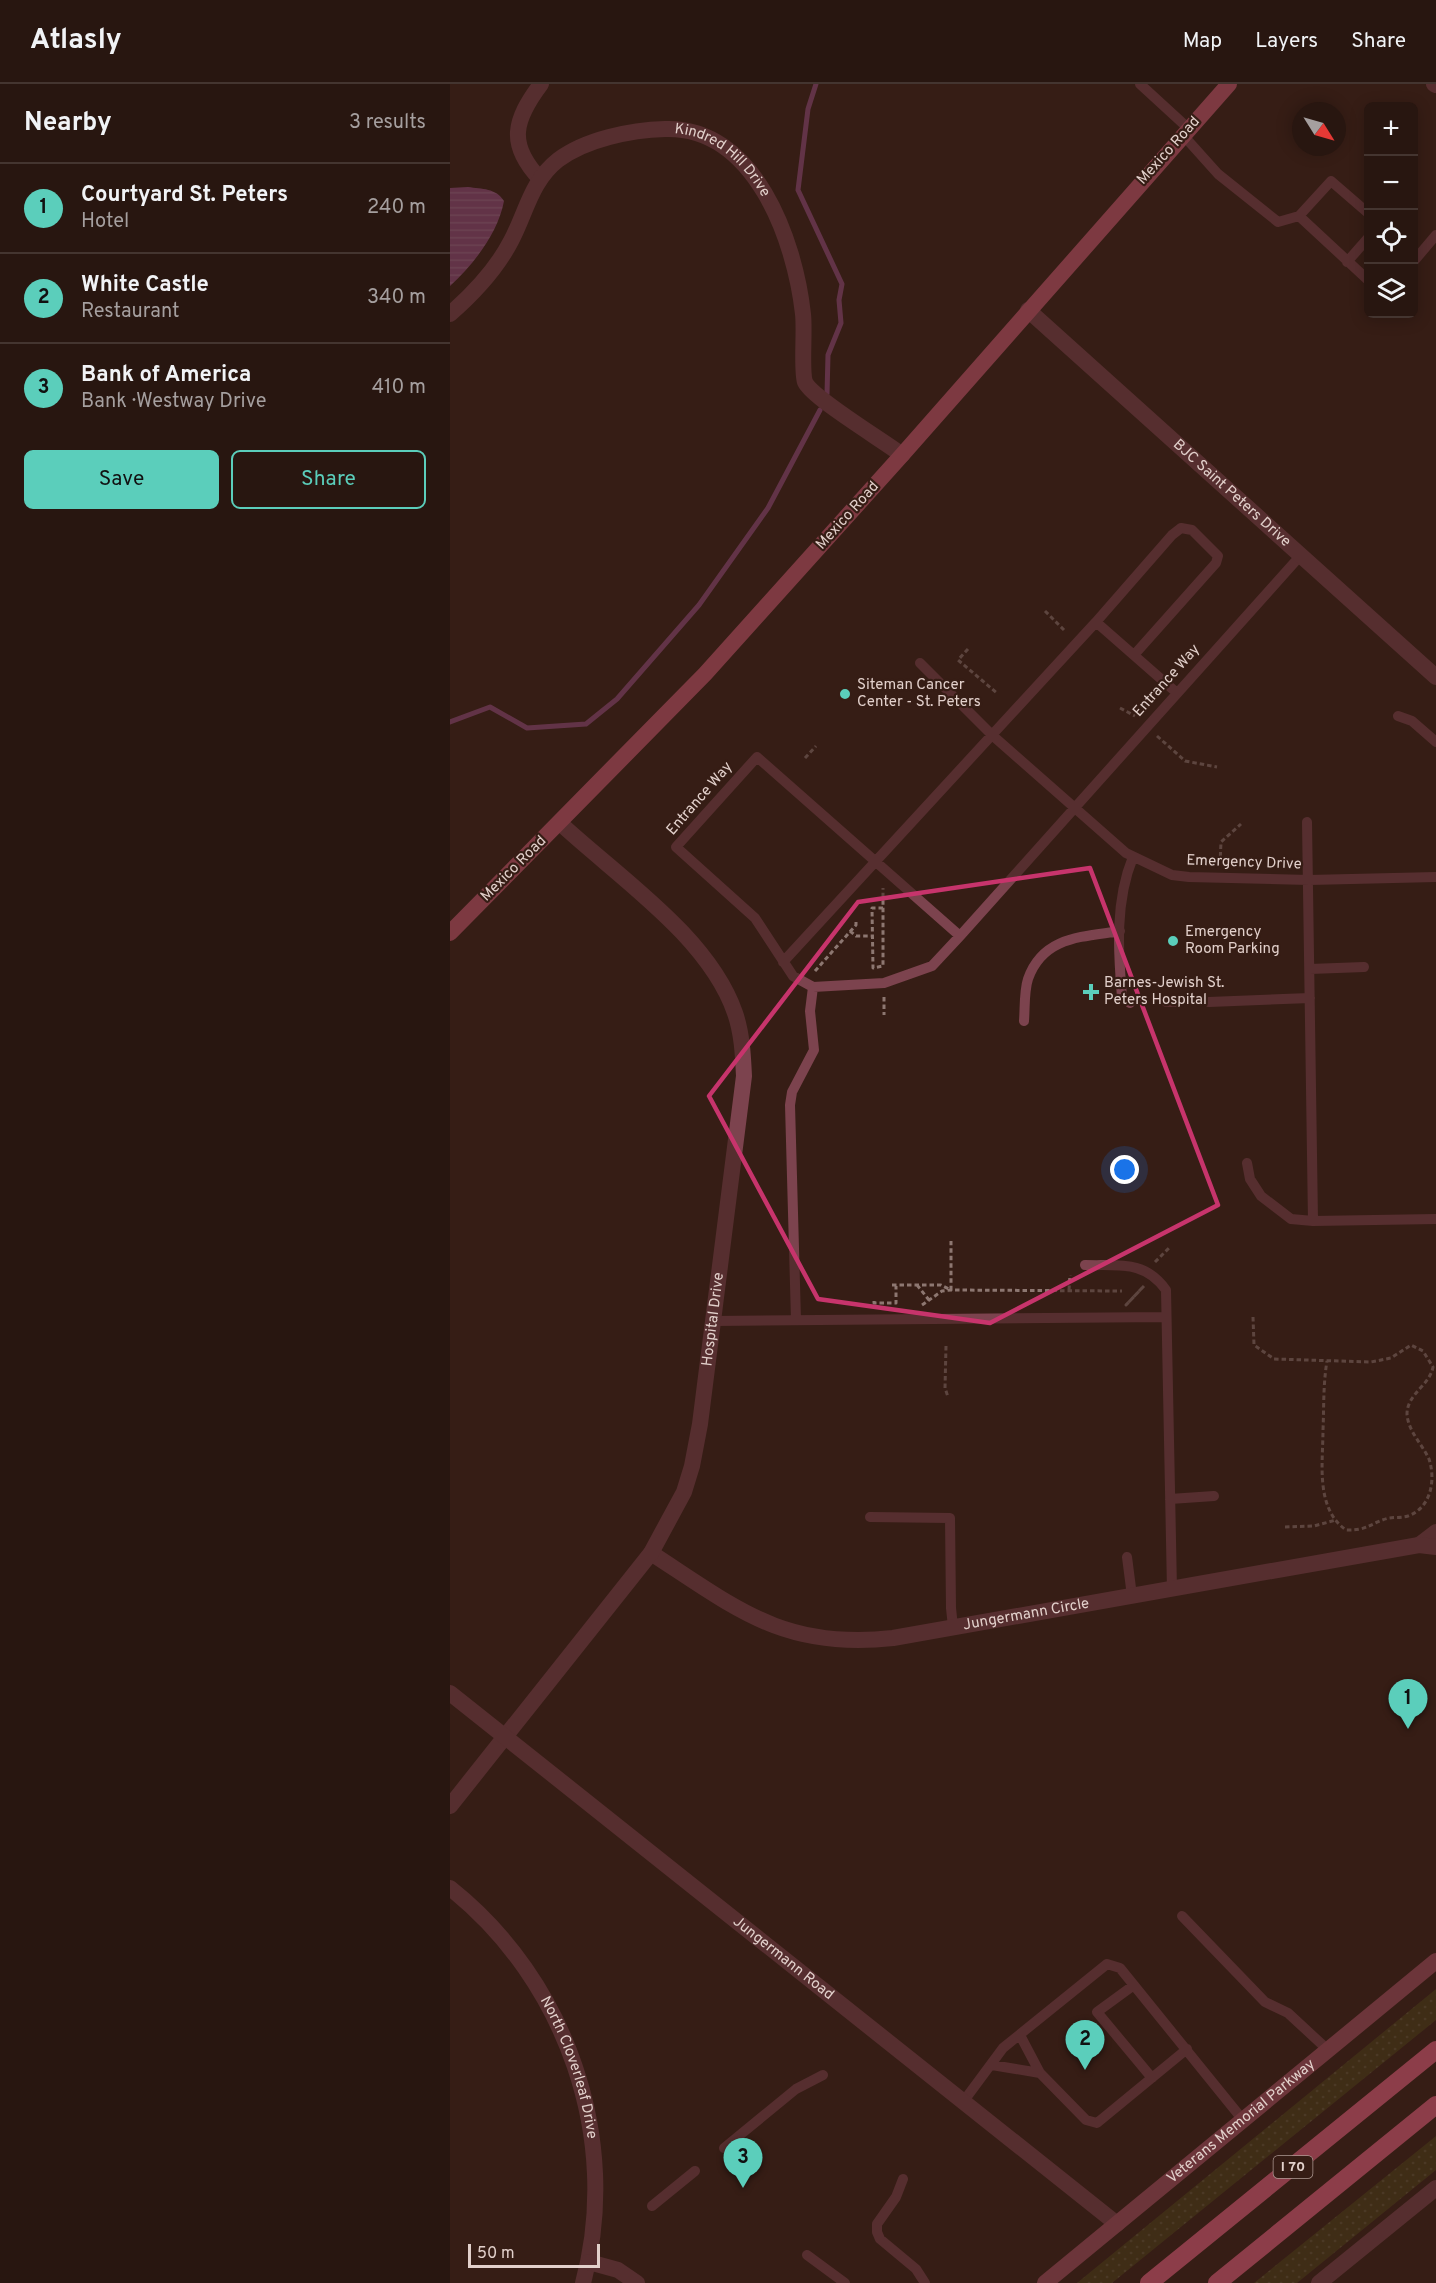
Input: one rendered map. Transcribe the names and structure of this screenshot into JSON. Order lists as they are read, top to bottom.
{
  "streets": {
    "highway": ["I 70"],
    "main road": ["Mexico Road", "Veterans Memorial Parkway"],
    "street": [
      "Kindred Hill Drive",
      "BJC Saint Peters Drive",
      "Hospital Drive",
      "Jungermann Circle",
      "Jungermann Road",
      "North Cloverleaf Drive"
    ],
    "lane": ["Entrance Way", "Emergency Drive"]
  },
  "crossings": [
    ["Mexico Road", "Kindred Hill Drive"],
    ["Mexico Road", "BJC Saint Peters Drive"],
    ["Mexico Road", "Hospital Drive"],
    ["BJC Saint Peters Drive", "Entrance Way"],
    ["Entrance Way", "Emergency Drive"],
    ["Hospital Drive", "Jungermann Circle"],
    ["Hospital Drive", "Jungermann Road"],
    ["Jungermann Road", "Veterans Memorial Parkway"]
  ],
  "places": {
    "other": ["Siteman Cancer Center - St. Peters", "Emergency Room Parking"],
    "health": ["Barnes-Jewish St. Peters Hospital"]
  },
  "scale_bar": "50 m",
  "north": "bottom right",
  "page": {
    "header": "Atlasly",
    "nav": ["Map", "Layers", "Share"],
    "heading": ["Nearby", "3 results"],
    "map_buttons": ["+", "−"],
    "list": [
      {
        "mark": "1",
        "name": "Courtyard St. Peters",
        "note": "Hotel",
        "value": "240 m"
      },
      {
        "mark": "2",
        "name": "White Castle",
        "note": "Restaurant",
        "value": "340 m"
      },
      {
        "mark": "3",
        "name": "Bank of America",
        "note": "Bank · Westway Drive",
        "value": "410 m"
      }
    ],
    "buttons": ["Save", "Share"],
    "pins": ["1", "2", "3"],
    "scale": "50 m"
  }
}
